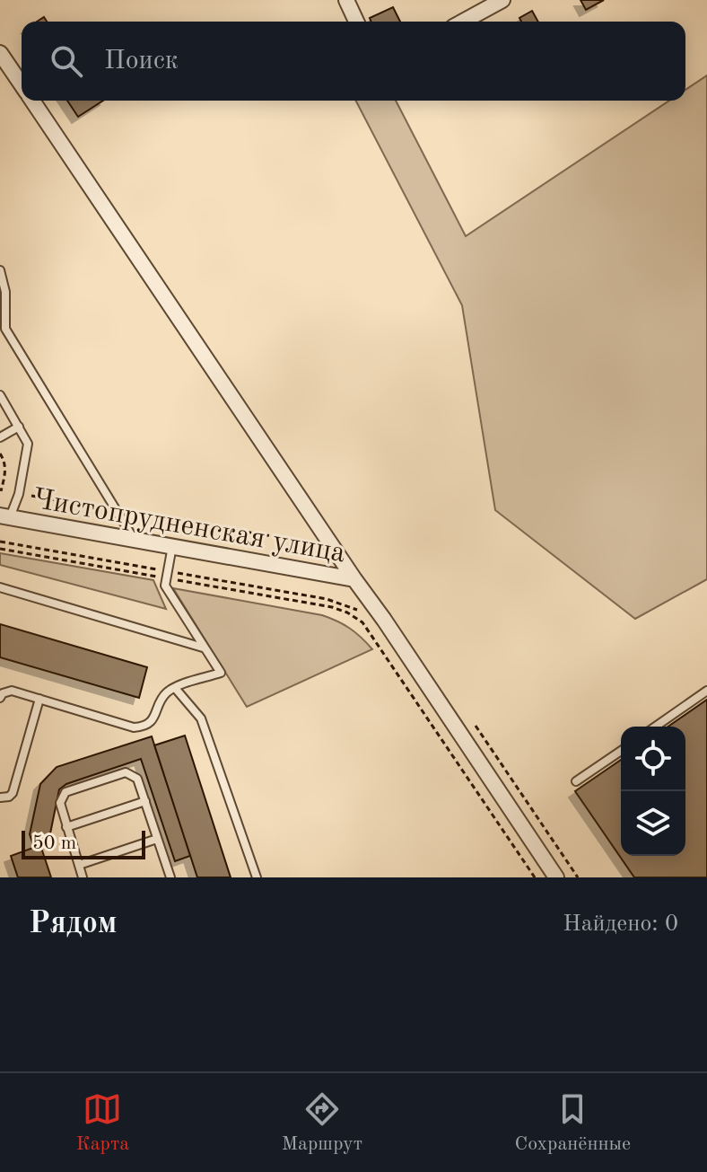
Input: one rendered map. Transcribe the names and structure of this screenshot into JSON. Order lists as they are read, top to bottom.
{
  "streets": {
    "street": ["Чистопрудненская улица"]
  },
  "scale_bar": "50 m",
  "page": {
    "search": "Поиск",
    "scale": "50 m",
    "heading": ["Рядом", "Найдено: 0"],
    "nav": ["Карта", "Маршрут", "Сохранённые"]
  }
}
